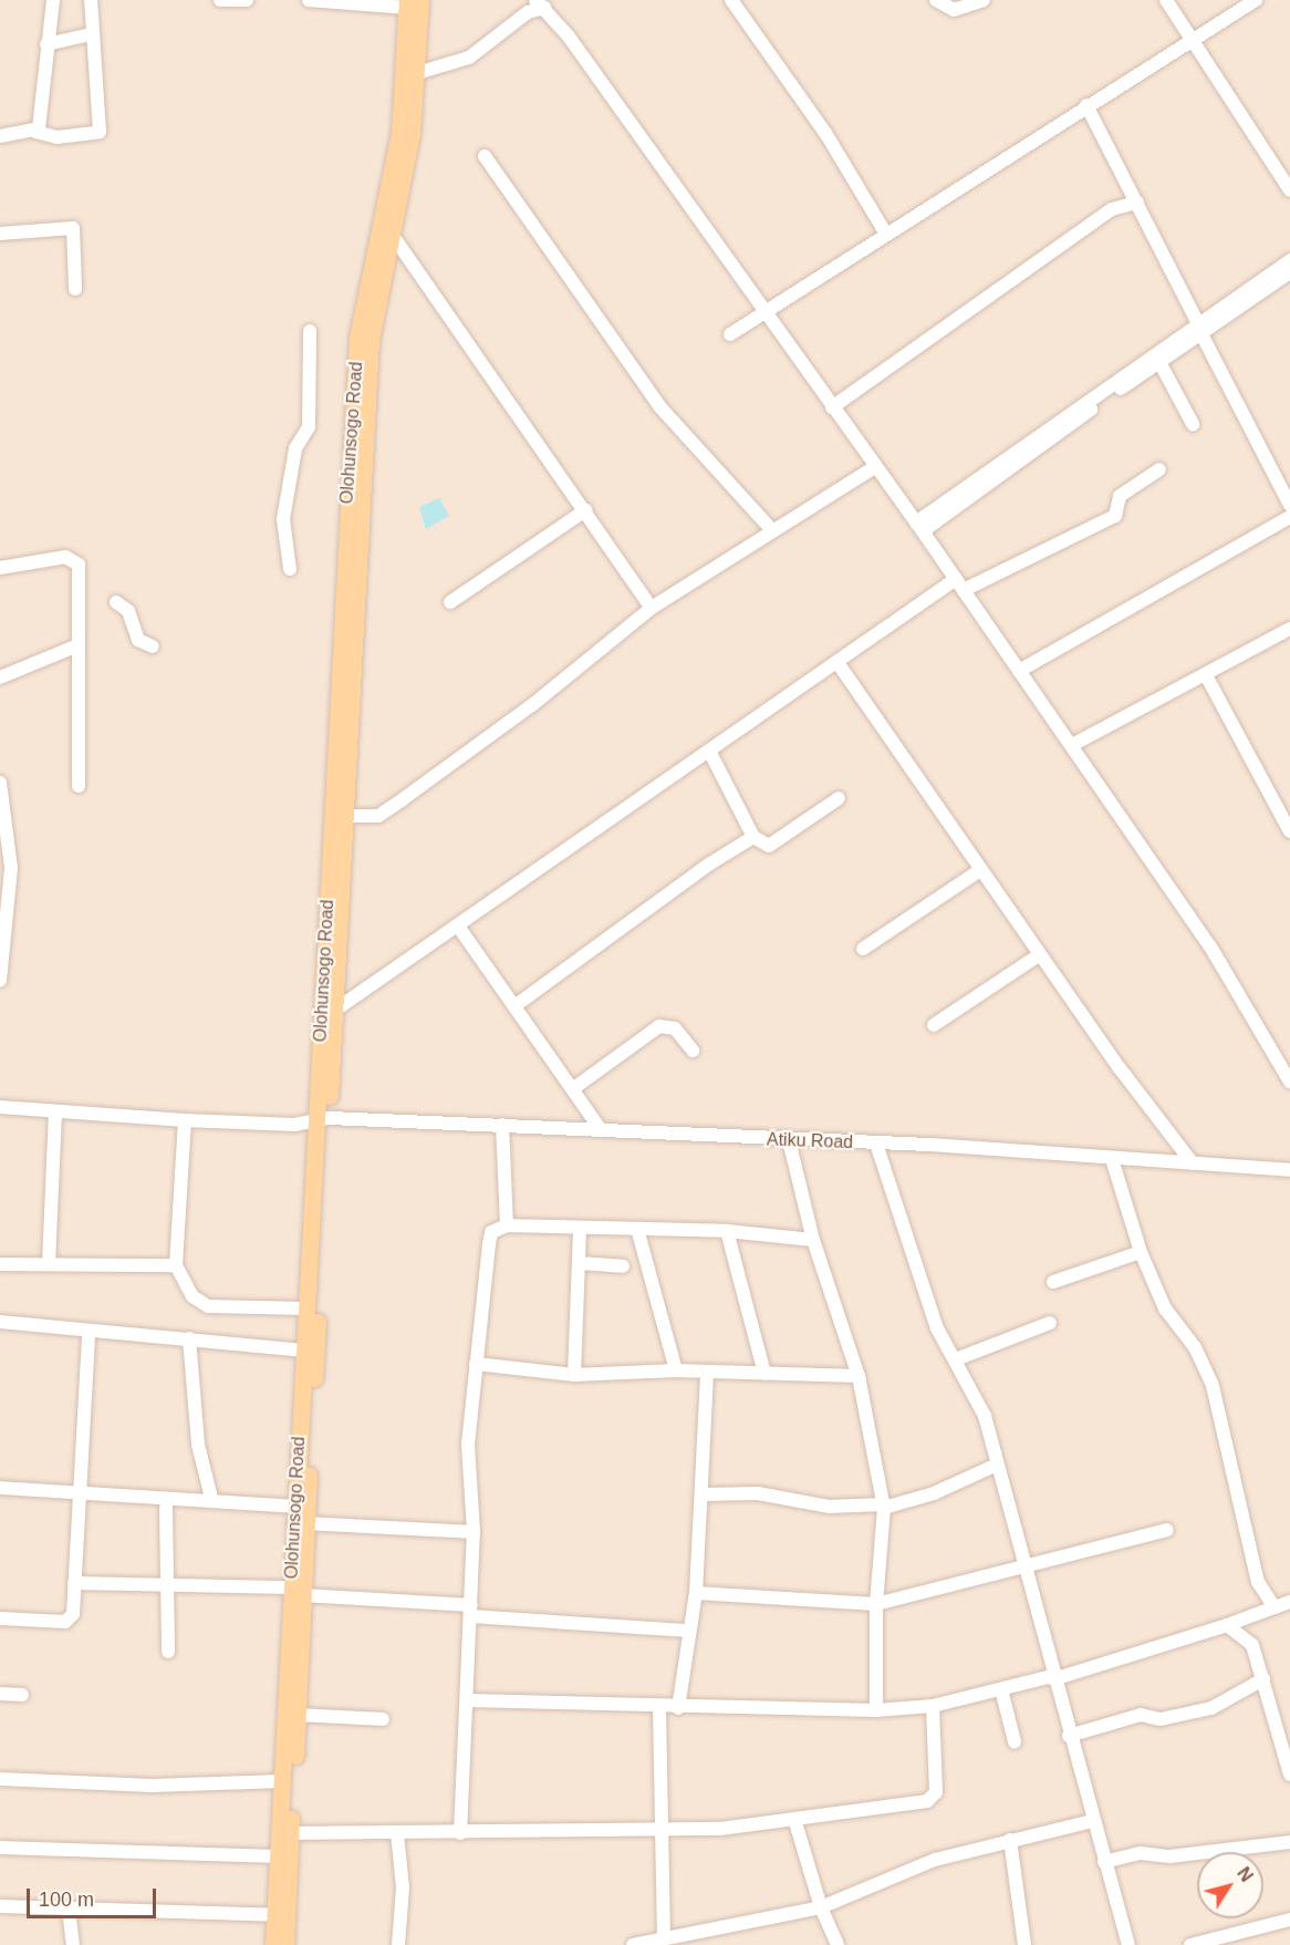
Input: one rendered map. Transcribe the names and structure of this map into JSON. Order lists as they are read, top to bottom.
{
  "streets": {
    "main road": ["Olohunsogo Road"],
    "street": ["Atiku Road"]
  },
  "crossings": [
    ["Olohunsogo Road", "Atiku Road"]
  ],
  "scale_bar": "100 m",
  "north": "top right"
}
